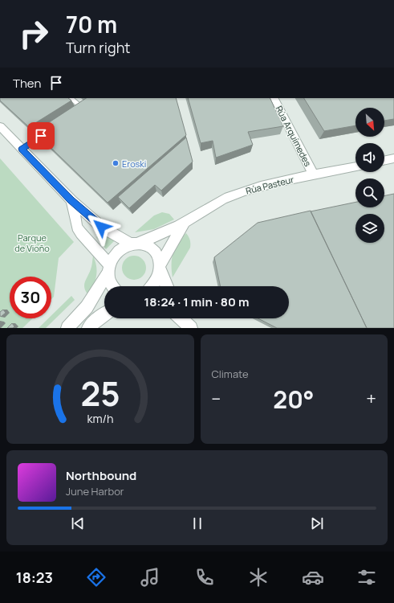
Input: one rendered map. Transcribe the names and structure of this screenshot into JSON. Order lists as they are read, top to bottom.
{
  "streets": {
    "street": ["Rúa Arquímedes", "Rúa Pasteur"]
  },
  "crossings": [
    ["Rúa Arquímedes", "Rúa Pasteur"]
  ],
  "parks": ["Parque de Vioño"],
  "places": ["Eroski"],
  "north": "bottom right",
  "page": {
    "turn": ["70 m", "Turn right"],
    "then": "Then",
    "limit": "30",
    "trip": "18:24 · 1 min · 80 m",
    "tile": "Climate",
    "heat": ["−", "20°", "+"],
    "song": ["Northbound", "June Harbor"],
    "tabs": "18:23",
    "gauge": ["25", "km/h"]
  }
}
